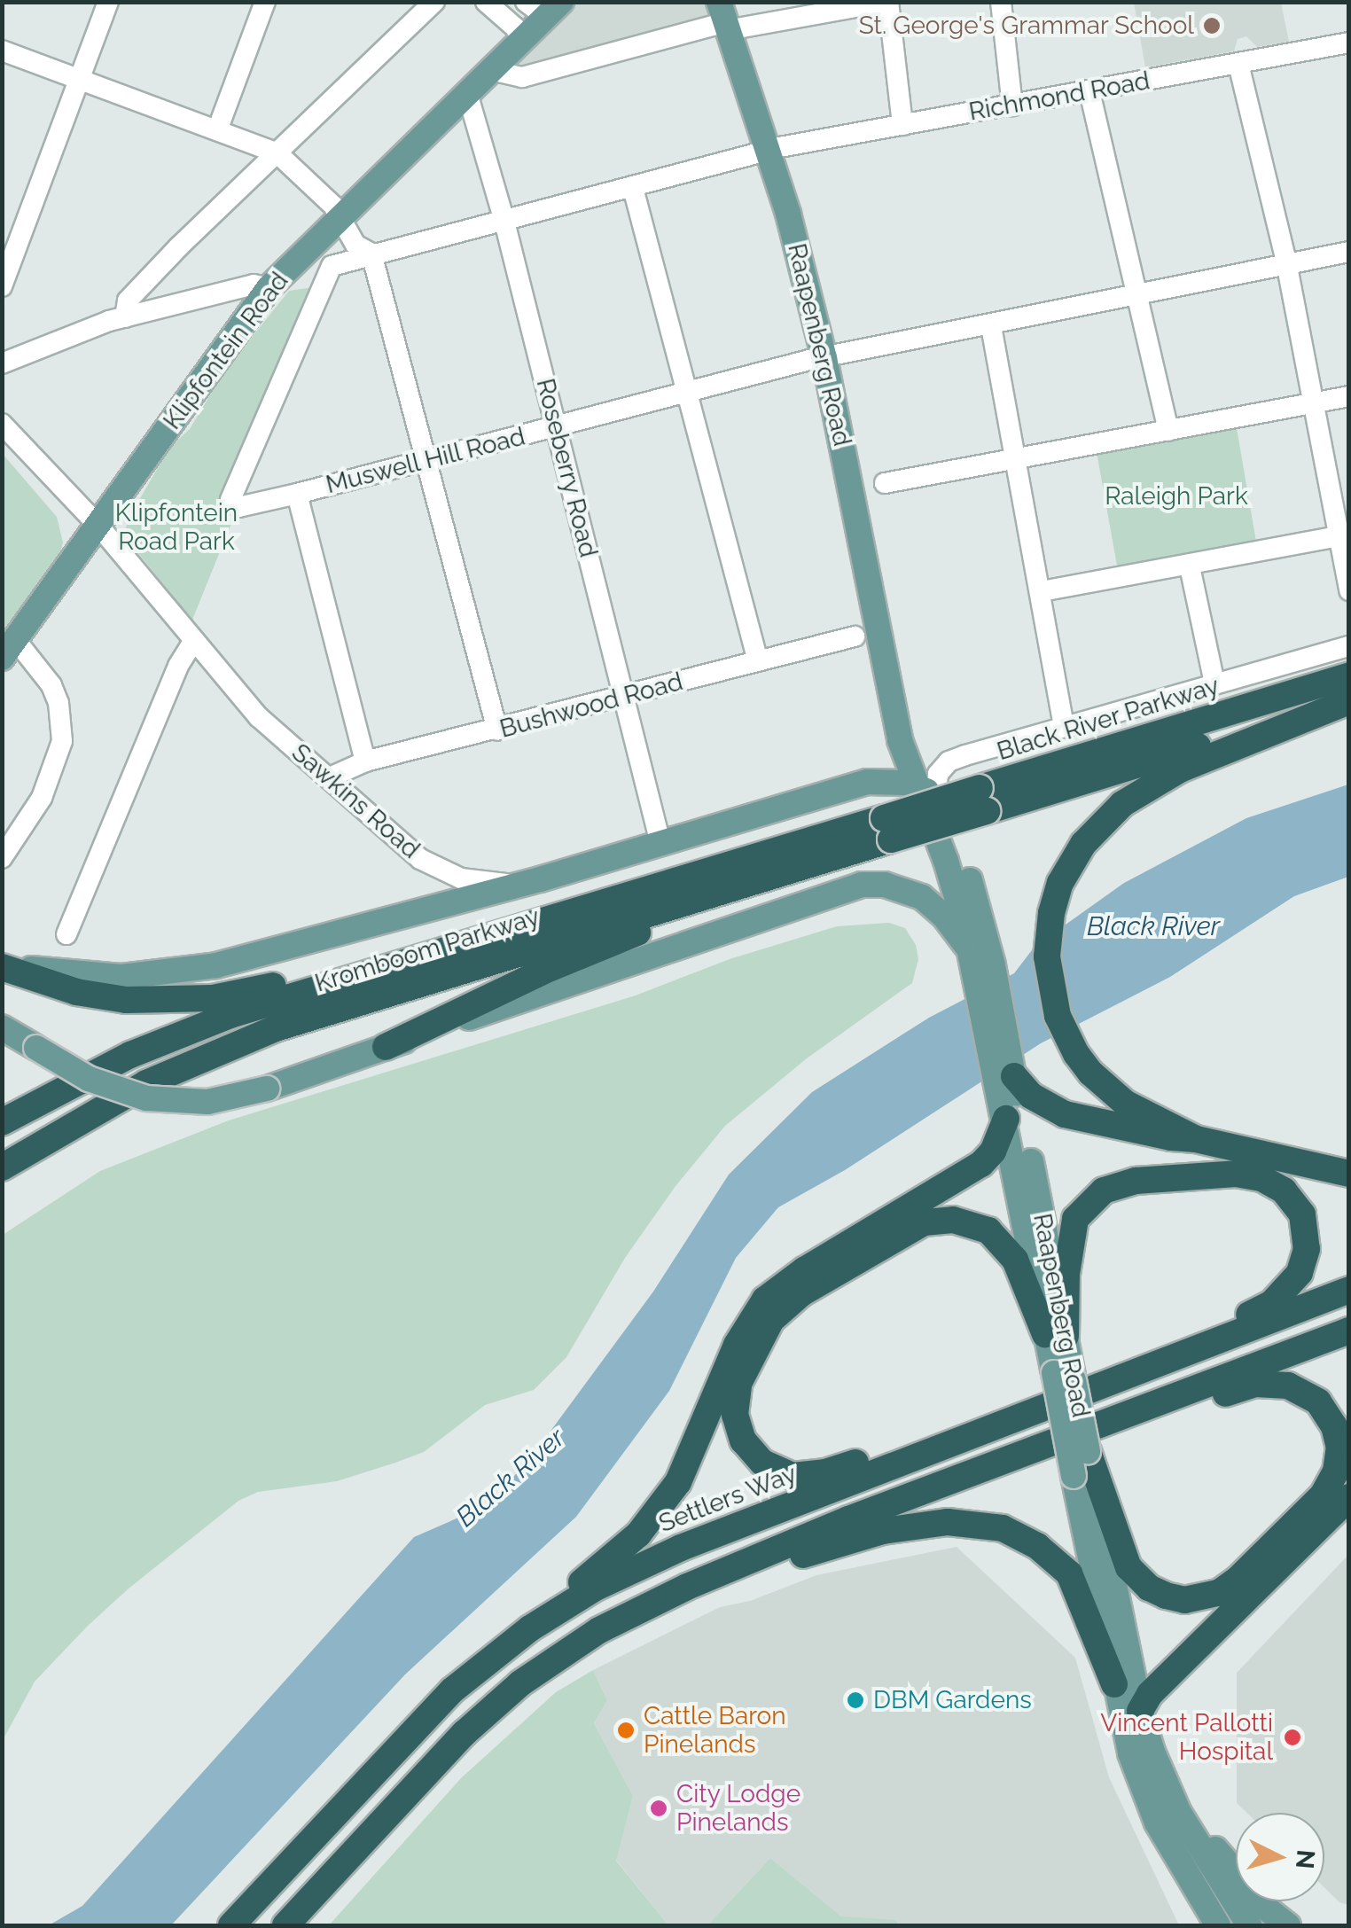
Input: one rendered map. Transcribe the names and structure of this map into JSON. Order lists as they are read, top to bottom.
{
  "streets": {
    "highway": ["Black River Parkway", "Kromboom Parkway", "Settlers Way"],
    "main road": ["Raapenberg Road", "Klipfontein Road", "Sawkins Road"],
    "street": [
      "Richmond Road",
      "Muswell Hill Road",
      "Roseberry Road",
      "Bushwood Road"
    ]
  },
  "crossings": [
    ["Richmond Road", "Raapenberg Road"],
    ["Richmond Road", "Muswell Hill Road"],
    ["Richmond Road", "Roseberry Road"],
    ["Raapenberg Road", "Muswell Hill Road"],
    ["Raapenberg Road", "Sawkins Road"],
    ["Klipfontein Road", "Roseberry Road"],
    ["Klipfontein Road", "Sawkins Road"],
    ["Muswell Hill Road", "Roseberry Road"],
    ["Roseberry Road", "Bushwood Road"],
    ["Roseberry Road", "Sawkins Road"],
    ["Bushwood Road", "Sawkins Road"],
    ["Black River Parkway", "Kromboom Parkway"]
  ],
  "water": ["Black River"],
  "parks": ["Raleigh Park", "Klipfontein Road Park"],
  "places": [
    "St. George's Grammar School",
    "DBM Gardens",
    "Cattle Baron Pinelands",
    "Vincent Pallotti Hospital",
    "City Lodge Pinelands"
  ],
  "north": "right"
}
